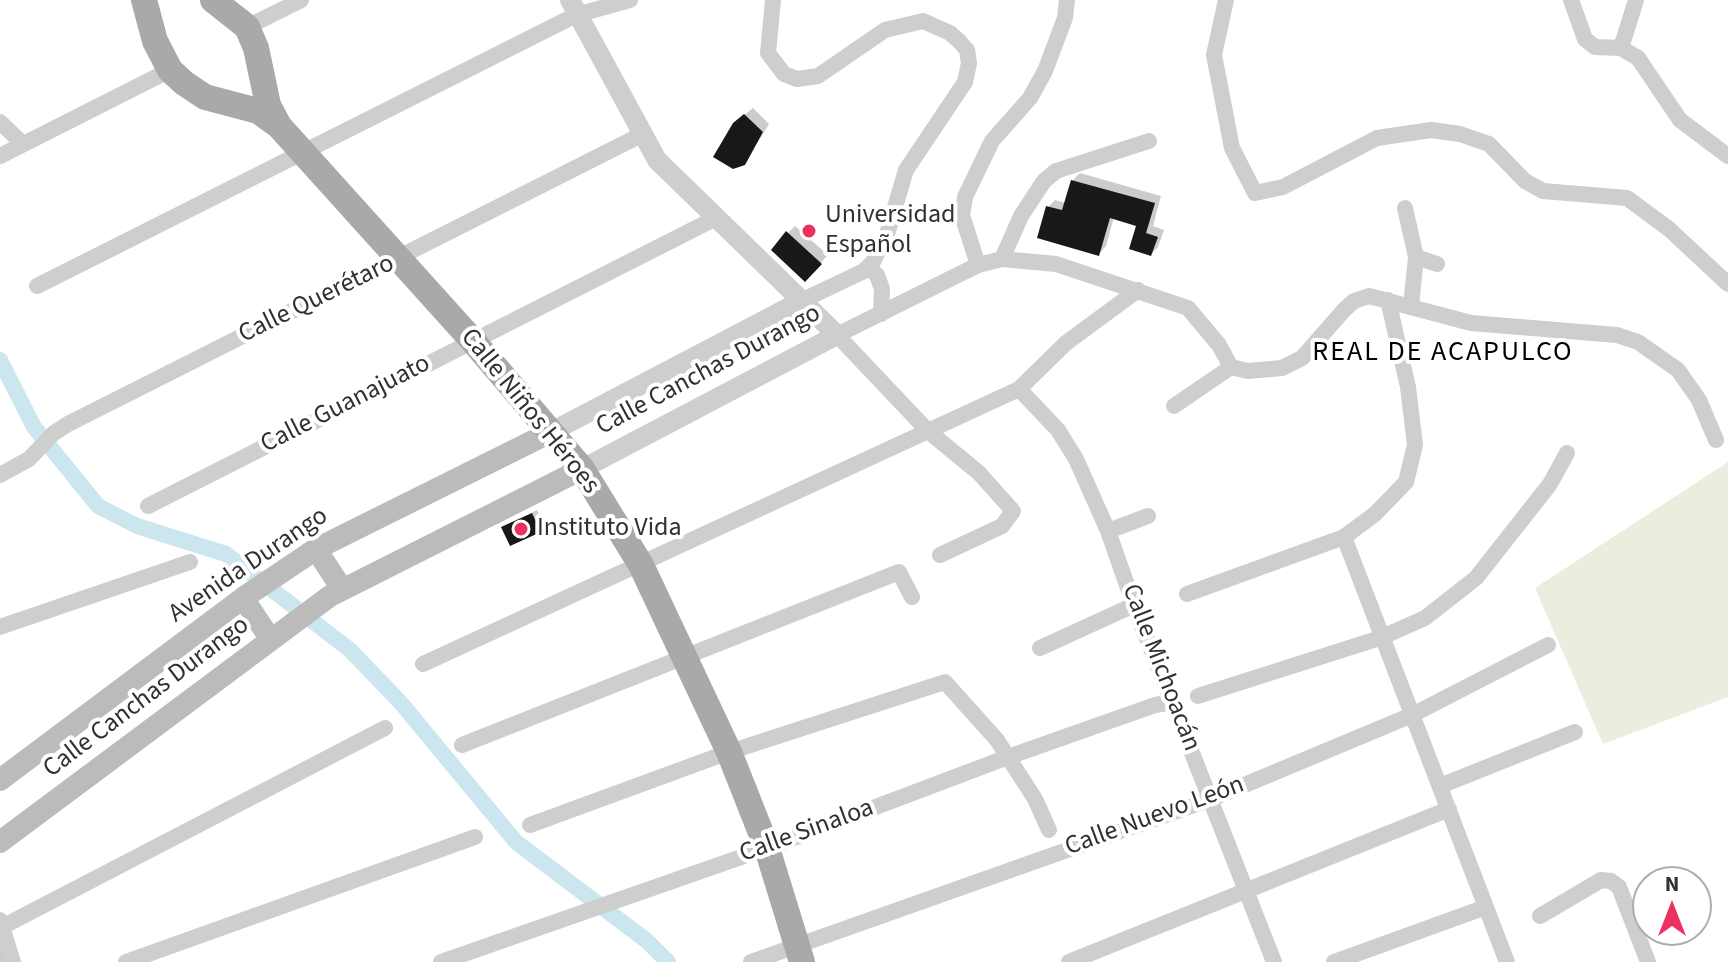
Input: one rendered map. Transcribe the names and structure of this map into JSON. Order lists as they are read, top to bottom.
{
  "streets": {
    "main road": ["Calle Canchas Durango", "Calle Niños Héroes", "Avenida Durango"],
    "street": [
      "Calle Querétaro",
      "Calle Guanajuato",
      "Calle Michoacán",
      "Calle Nuevo León",
      "Calle Sinaloa"
    ]
  },
  "crossings": [
    ["Calle Querétaro", "Calle Niños Héroes"],
    ["Calle Canchas Durango", "Calle Niños Héroes"],
    ["Calle Guanajuato", "Calle Niños Héroes"],
    ["Calle Niños Héroes", "Avenida Durango"],
    ["Calle Niños Héroes", "Calle Nuevo León"],
    ["Calle Niños Héroes", "Calle Sinaloa"],
    ["Calle Michoacán", "Calle Nuevo León"],
    ["Calle Michoacán", "Calle Sinaloa"]
  ],
  "districts": ["REAL DE ACAPULCO"],
  "places": ["Universidad Español", "Instituto Vida"],
  "north": "top"
}
